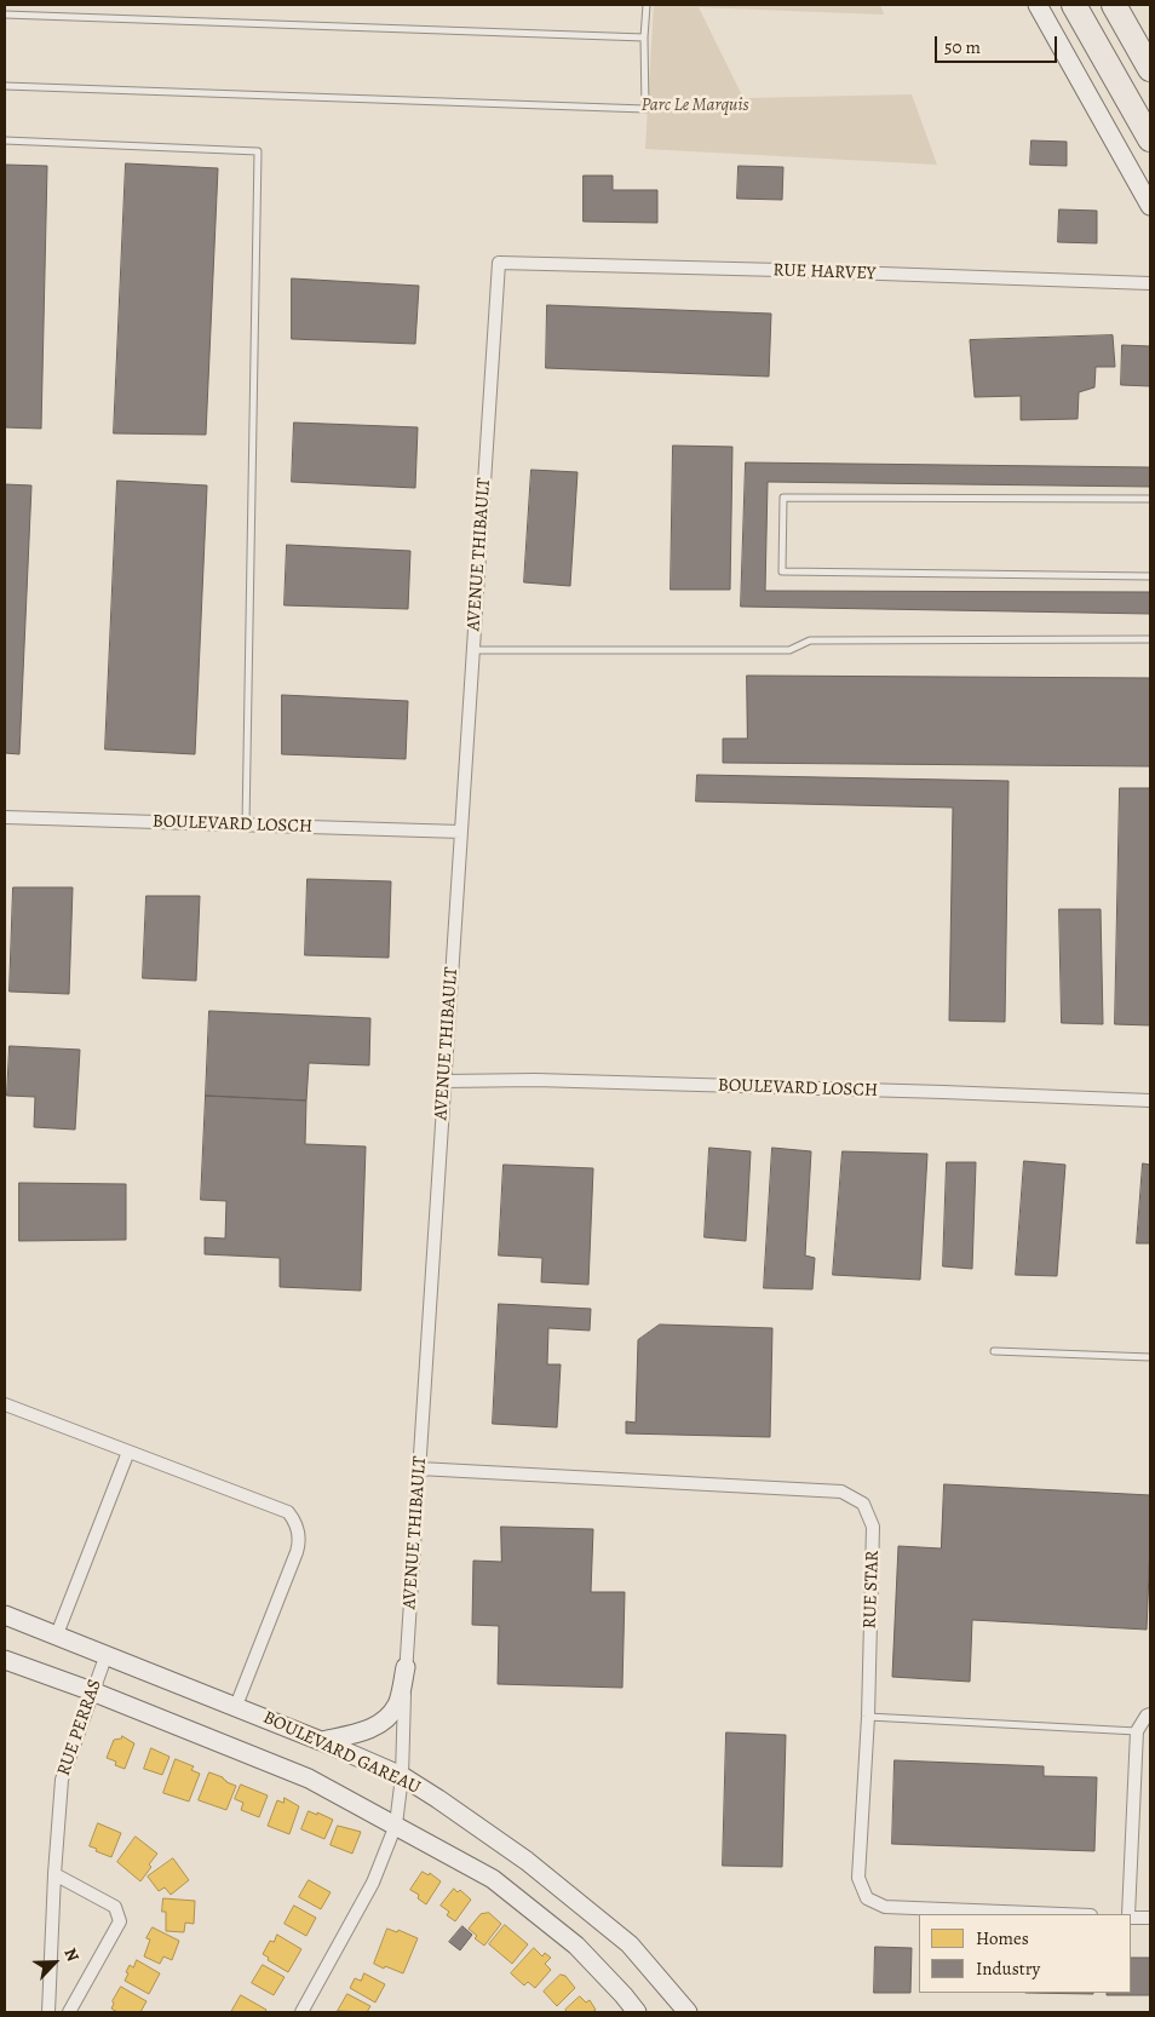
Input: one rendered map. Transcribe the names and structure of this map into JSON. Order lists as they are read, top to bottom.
{
  "streets": {
    "street": [
      "RUE HARVEY",
      "AVENUE THIBAULT",
      "BOULEVARD LOSCH",
      "RUE STAR",
      "RUE PERRAS",
      "BOULEVARD GAREAU"
    ]
  },
  "crossings": [
    ["RUE HARVEY", "AVENUE THIBAULT"],
    ["AVENUE THIBAULT", "BOULEVARD LOSCH"],
    ["AVENUE THIBAULT", "RUE STAR"],
    ["AVENUE THIBAULT", "BOULEVARD GAREAU"],
    ["RUE PERRAS", "BOULEVARD GAREAU"]
  ],
  "parks": ["Parc Le Marquis"],
  "legend": ["Homes", "Industry"],
  "scale_bar": "50 m",
  "north": "top right"
}
